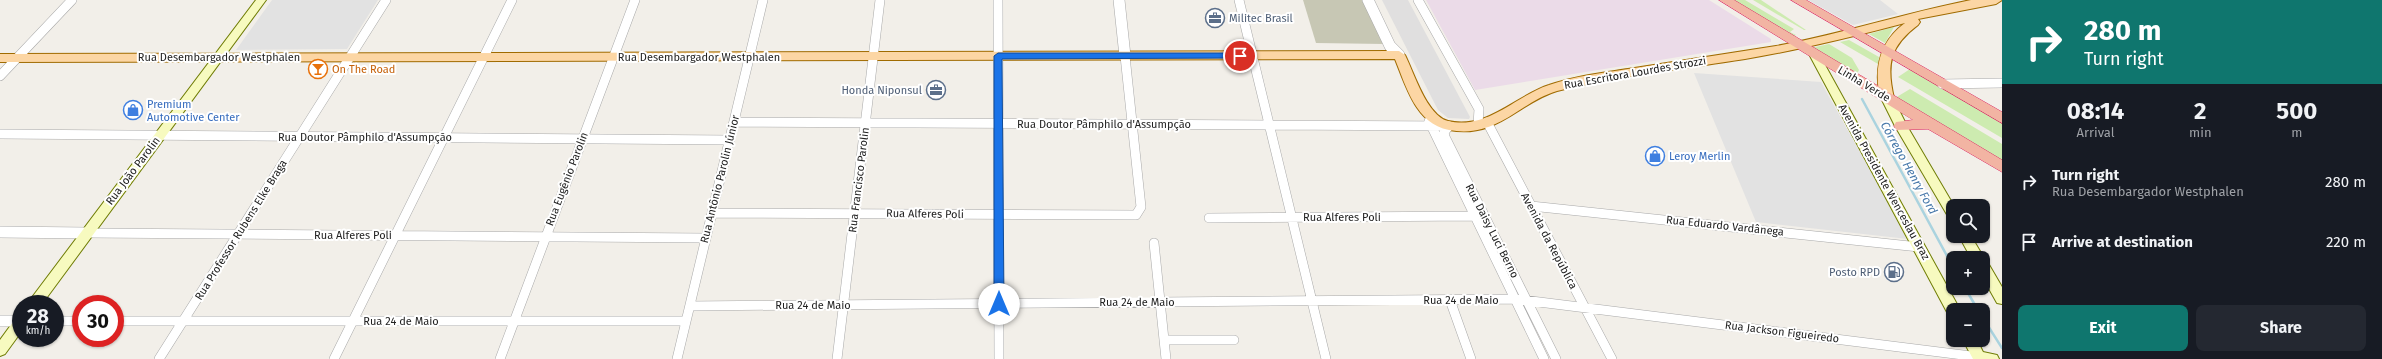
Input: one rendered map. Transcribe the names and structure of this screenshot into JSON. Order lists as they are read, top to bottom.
{
  "streets": {
    "highway": ["Linha Verde"],
    "main road": [
      "Rua Desembargador Westphalen",
      "Rua Escritora Lourdes Strozzi",
      "Rua João Parolin",
      "Avenida Presidente Wenceslau Braz",
      "Rua Daisy Luci Berno"
    ],
    "street": [
      "Rua Doutor Pâmphilo d'Assumpção",
      "Rua Eugênio Parolin",
      "Rua Antônio Parolin Júnior",
      "Rua Francisco Parolin",
      "Rua Alferes Poli",
      "Rua Eduardo Vardânega",
      "Rua Professor Rubens Elke Braga",
      "Avenida da República",
      "Rua 24 de Maio",
      "Rua Jackson Figueiredo"
    ]
  },
  "crossings": [
    ["Rua Desembargador Westphalen", "Rua João Parolin"],
    ["Rua Desembargador Westphalen", "Rua Eugênio Parolin"],
    ["Rua Desembargador Westphalen", "Rua Antônio Parolin Júnior"],
    ["Rua Desembargador Westphalen", "Rua Francisco Parolin"],
    ["Rua Desembargador Westphalen", "Rua Professor Rubens Elke Braga"],
    ["Rua Desembargador Westphalen", "Rua Daisy Luci Berno"],
    ["Rua Escritora Lourdes Strozzi", "Linha Verde"],
    ["Rua Escritora Lourdes Strozzi", "Rua Doutor Pâmphilo d'Assumpção"],
    ["Rua Escritora Lourdes Strozzi", "Rua Daisy Luci Berno"],
    ["Rua Escritora Lourdes Strozzi", "Avenida da República"],
    ["Linha Verde", "Avenida Presidente Wenceslau Braz"],
    ["Rua Doutor Pâmphilo d'Assumpção", "Rua João Parolin"],
    ["Rua Doutor Pâmphilo d'Assumpção", "Rua Eugênio Parolin"],
    ["Rua Doutor Pâmphilo d'Assumpção", "Rua Antônio Parolin Júnior"],
    ["Rua Doutor Pâmphilo d'Assumpção", "Rua Francisco Parolin"],
    ["Rua Doutor Pâmphilo d'Assumpção", "Rua Alferes Poli"],
    ["Rua Doutor Pâmphilo d'Assumpção", "Rua Professor Rubens Elke Braga"],
    ["Rua Doutor Pâmphilo d'Assumpção", "Rua Daisy Luci Berno"],
    ["Rua João Parolin", "Rua Alferes Poli"],
    ["Rua Eugênio Parolin", "Rua Alferes Poli"],
    ["Rua Eugênio Parolin", "Rua 24 de Maio"],
    ["Rua Antônio Parolin Júnior", "Rua Alferes Poli"],
    ["Rua Antônio Parolin Júnior", "Rua 24 de Maio"],
    ["Rua Francisco Parolin", "Rua Alferes Poli"],
    ["Rua Francisco Parolin", "Rua 24 de Maio"],
    ["Avenida Presidente Wenceslau Braz", "Rua Eduardo Vardânega"],
    ["Rua Alferes Poli", "Rua Professor Rubens Elke Braga"],
    ["Rua Alferes Poli", "Rua Daisy Luci Berno"],
    ["Rua Eduardo Vardânega", "Avenida da República"],
    ["Rua Professor Rubens Elke Braga", "Rua 24 de Maio"],
    ["Rua Daisy Luci Berno", "Rua 24 de Maio"],
    ["Avenida da República", "Rua 24 de Maio"],
    ["Avenida da República", "Rua Jackson Figueiredo"],
    ["Rua 24 de Maio", "Rua Jackson Figueiredo"]
  ],
  "water": ["Córrego Henry Ford"],
  "places": {
    "office": ["Militec Brasil", "Honda Niponsul"],
    "bar": ["On The Road"],
    "shop": ["Premium Automotive Center", "Leroy Merlin"],
    "fuel station": ["Posto RPD"]
  },
  "page": {
    "turn": ["280 m", "Turn right"],
    "eta": [
      "08:14",
      "Arrival",
      "2",
      "min",
      "500",
      "m"
    ],
    "list": [
      {
        "name": "Turn right",
        "note": "Rua Desembargador Westphalen",
        "value": "280 m"
      },
      {
        "name": "Arrive at destination",
        "value": "220 m"
      }
    ],
    "map_buttons": ["+", "−"],
    "speed": "28 km/h",
    "limit": "30",
    "buttons": ["Exit", "Share"]
  }
}
